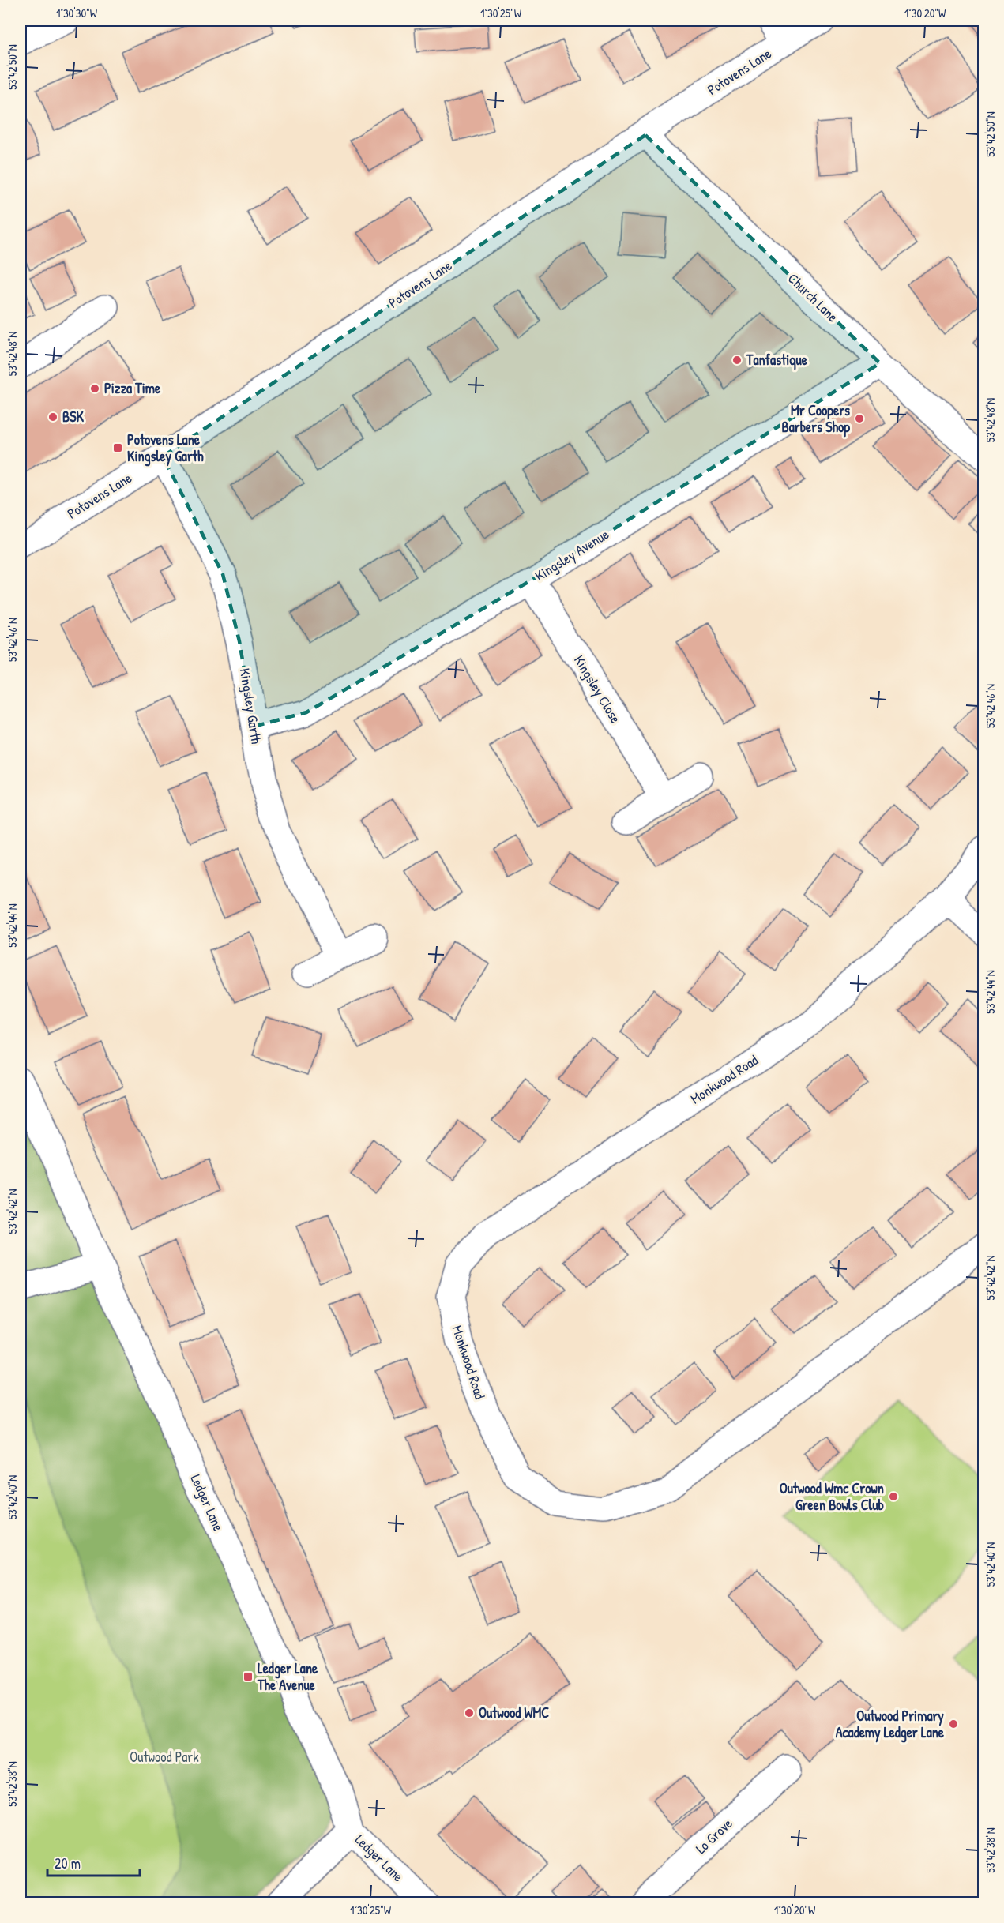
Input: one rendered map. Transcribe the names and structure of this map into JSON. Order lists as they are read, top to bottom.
{
  "streets": {
    "street": [
      "Potovens Lane",
      "Church Lane",
      "Kingsley Avenue",
      "Kingsley Close",
      "Kingsley Garth",
      "Monkwood Road",
      "Ledger Lane",
      "Lo Grove"
    ]
  },
  "crossings": [
    ["Potovens Lane", "Church Lane"],
    ["Potovens Lane", "Kingsley Garth"],
    ["Church Lane", "Kingsley Avenue"],
    ["Kingsley Avenue", "Kingsley Close"],
    ["Kingsley Avenue", "Kingsley Garth"]
  ],
  "parks": ["Outwood Park"],
  "places": {
    "other": [
      "Tanfastique",
      "Pizza Time",
      "BSK",
      "Mr Coopers Barbers Shop",
      "Outwood Wmc Crown Green Bowls Club",
      "Outwood WMC",
      "Outwood Primary Academy Ledger Lane"
    ],
    "transit": ["Potovens Lane Kingsley Garth", "Ledger Lane The Avenue"]
  },
  "scale_bar": "20 m",
  "coordinates": [
    "1°30'30\"W",
    "1°30'25\"W",
    "1°30'20\"W",
    "53°42'50\"N",
    "53°42'48\"N",
    "53°42'46\"N",
    "53°42'44\"N",
    "53°42'42\"N",
    "53°42'40\"N",
    "53°42'38\"N"
  ]
}
